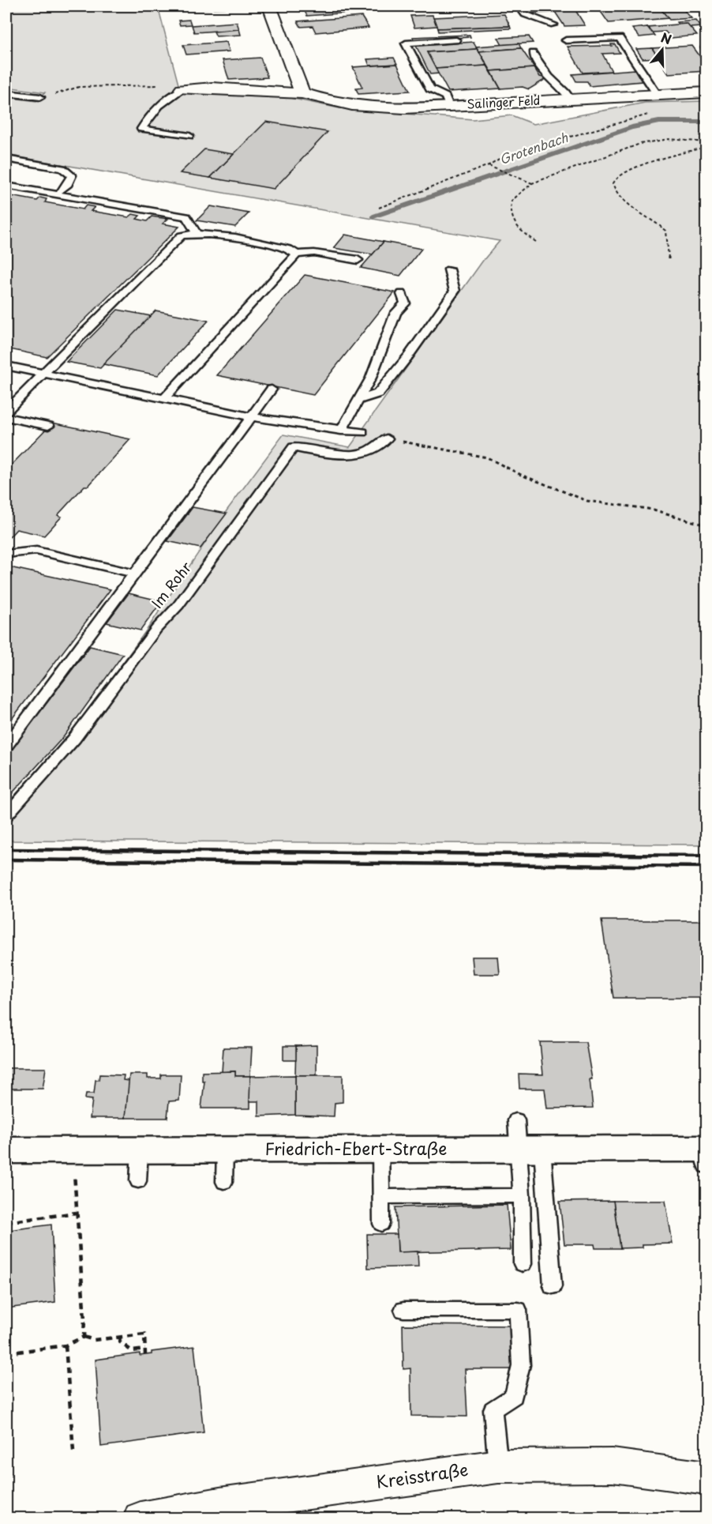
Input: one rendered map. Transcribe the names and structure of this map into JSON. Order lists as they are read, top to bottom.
{
  "streets": {
    "street": ["Salinger Feld", "Friedrich-Ebert-Straße", "Kreisstraße"],
    "lane": ["Im Rohr"]
  },
  "water": ["Grotenbach"],
  "north": "top"
}
